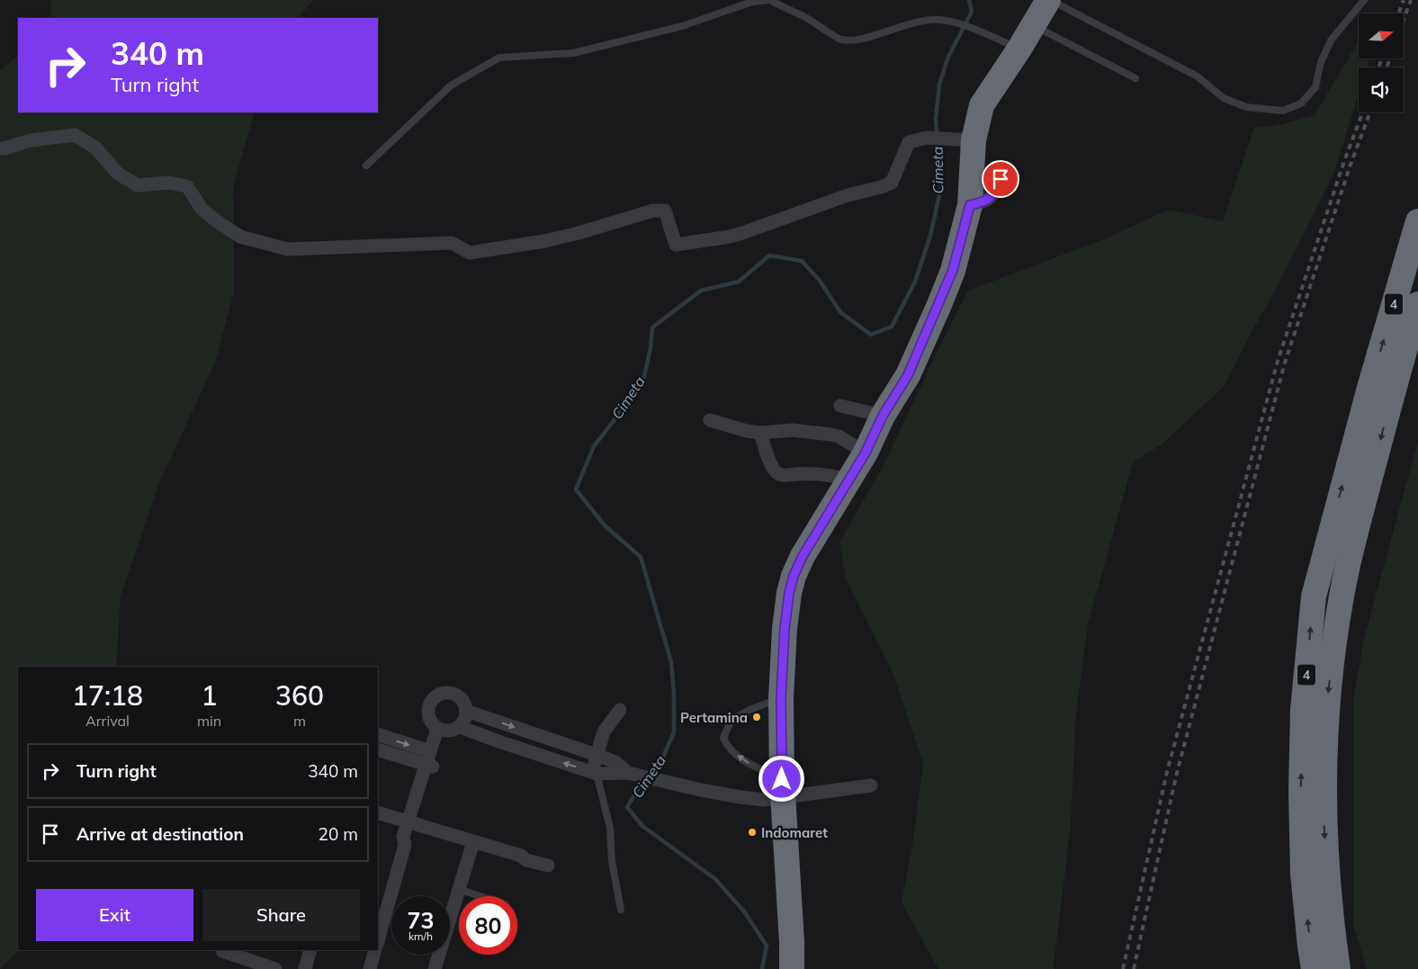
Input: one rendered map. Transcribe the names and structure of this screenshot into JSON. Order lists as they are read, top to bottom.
{
  "streets": {
    "highway": ["4"]
  },
  "water": ["Cimeta"],
  "places": ["Pertamina", "Indomaret"],
  "north": "right",
  "page": {
    "turn": ["340 m", "Turn right"],
    "eta": [
      "17:18",
      "Arrival",
      "1",
      "min",
      "360",
      "m"
    ],
    "list": [
      {
        "name": "Turn right",
        "value": "340 m"
      },
      {
        "name": "Arrive at destination",
        "value": "20 m"
      }
    ],
    "buttons": ["Exit", "Share"],
    "speed": "73 km/h",
    "limit": "80"
  }
}
